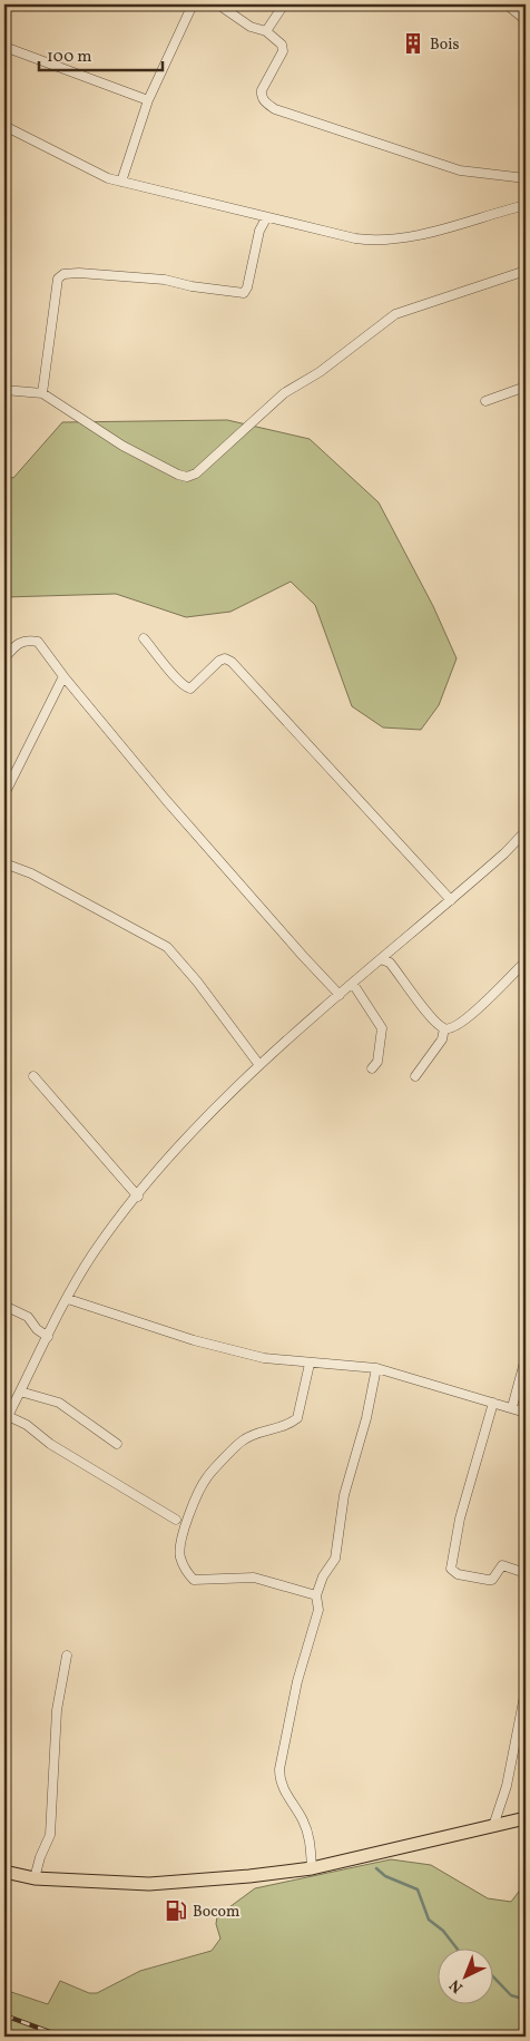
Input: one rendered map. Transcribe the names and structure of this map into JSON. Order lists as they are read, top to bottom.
{
  "places": {
    "building": ["Bois"],
    "fuel station": ["Bocom"]
  },
  "scale_bar": "100 m",
  "north": "bottom left"
}
